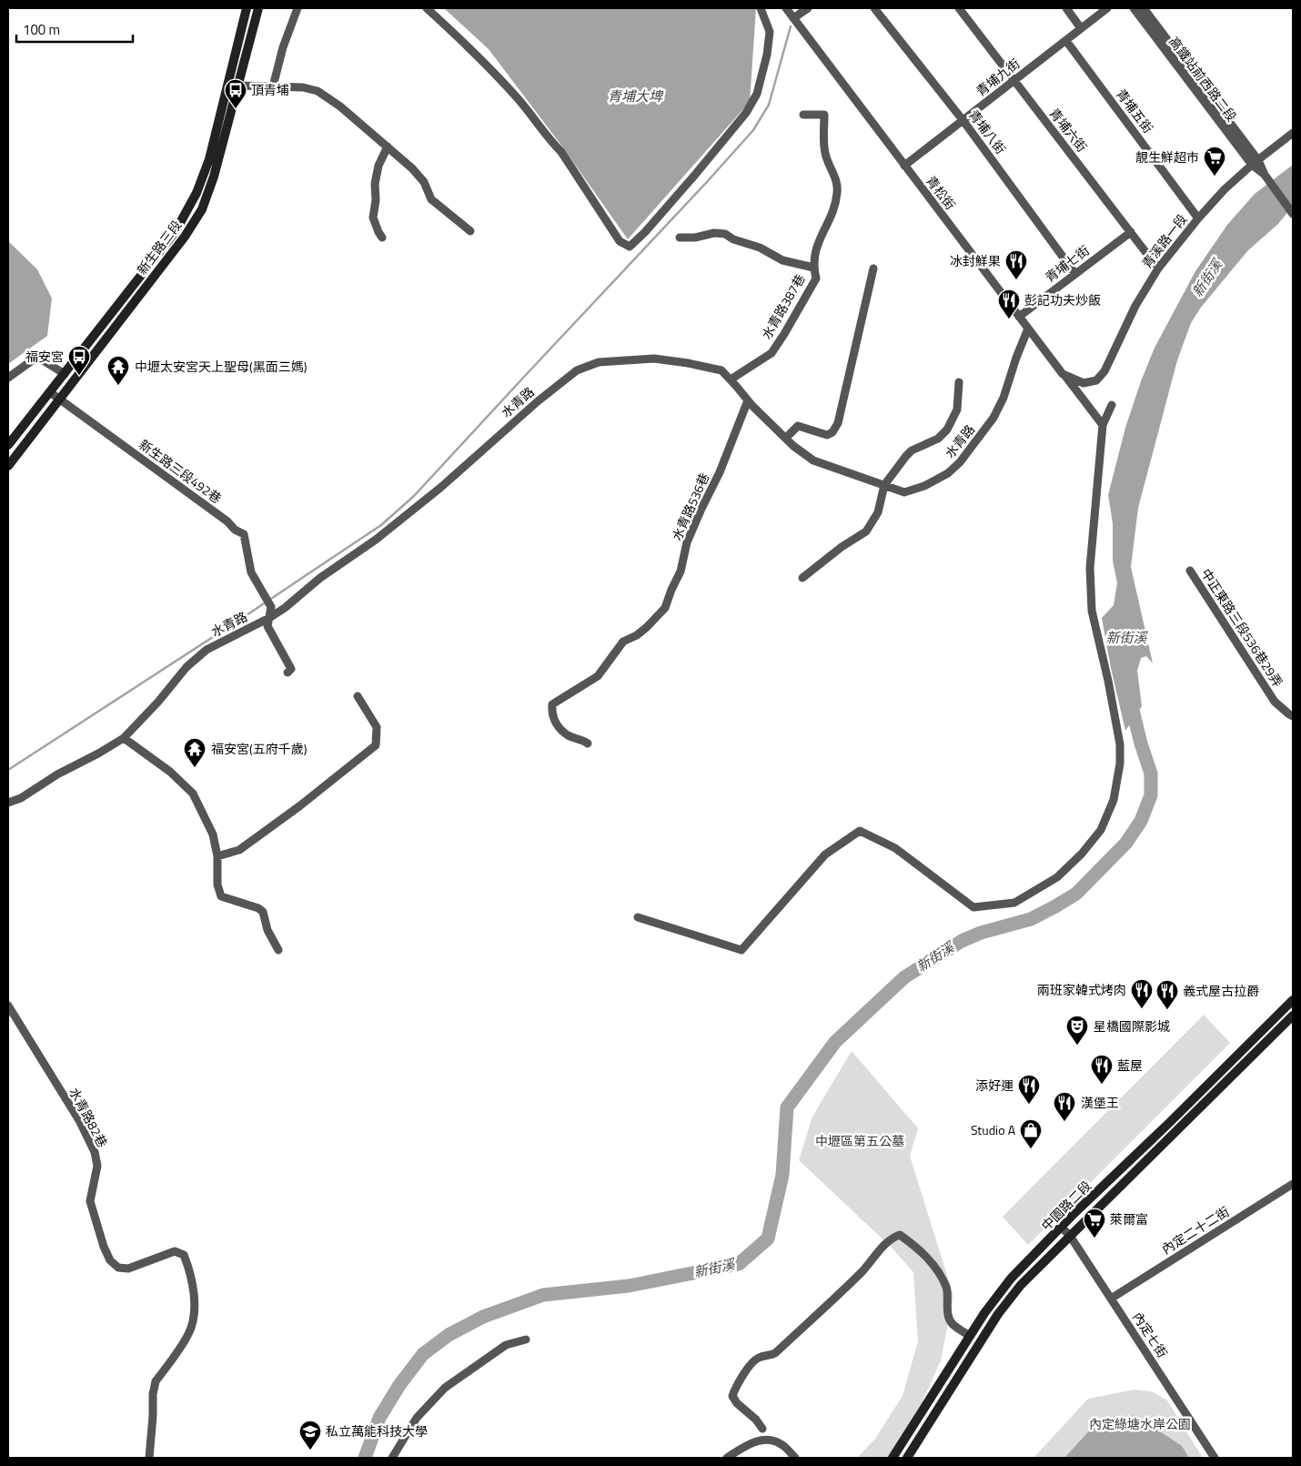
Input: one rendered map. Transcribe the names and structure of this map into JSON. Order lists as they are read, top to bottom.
{
  "streets": {
    "main road": ["新生路三段", "中園路二段"],
    "street": [
      "青埔九街",
      "高鐵站前西路二段",
      "青埔五街",
      "青埔六街",
      "青埔八街",
      "青松街",
      "青溪路一段",
      "青埔七街",
      "水青路387巷",
      "水青路",
      "新生路三段492巷",
      "水青路536巷",
      "中正東路三段536巷29弄",
      "水青路82巷",
      "內定二十二街",
      "內定七街"
    ]
  },
  "crossings": [
    ["青埔九街", "青埔五街"],
    ["青埔九街", "青埔六街"],
    ["青埔九街", "青埔八街"],
    ["青埔九街", "青松街"],
    ["高鐵站前西路二段", "青溪路一段"],
    ["青埔五街", "青溪路一段"],
    ["青埔六街", "青溪路一段"],
    ["青埔六街", "青埔七街"],
    ["青埔八街", "青埔七街"],
    ["青松街", "青溪路一段"],
    ["青松街", "青埔七街"],
    ["青松街", "水青路"],
    ["新生路三段", "新生路三段492巷"],
    ["水青路387巷", "水青路"],
    ["水青路", "新生路三段492巷"],
    ["水青路", "水青路536巷"],
    ["中園路二段", "內定七街"],
    ["內定二十二街", "內定七街"]
  ],
  "water": ["青埔大埤", "新街溪"],
  "parks": ["中壢區第五公墓", "內定綠塘水岸公園"],
  "places": {
    "bus stop": ["頂青埔", "福安宮"],
    "supermarket": ["靚生鮮超市", "萊爾富"],
    "restaurant": [
      "冰封鮮果",
      "彭記功夫炒飯",
      "兩班家韓式烤肉",
      "義式屋古拉爵",
      "藍屋",
      "添好運",
      "漢堡王"
    ],
    "temple": ["中壢太安宮天上聖母(黑面三媽)", "福安宮(五府千歲)"],
    "theatre": ["星橋國際影城"],
    "shop": ["Studio A"],
    "school or university": ["私立萬能科技大學"]
  },
  "scale_bar": "100 m"
}
